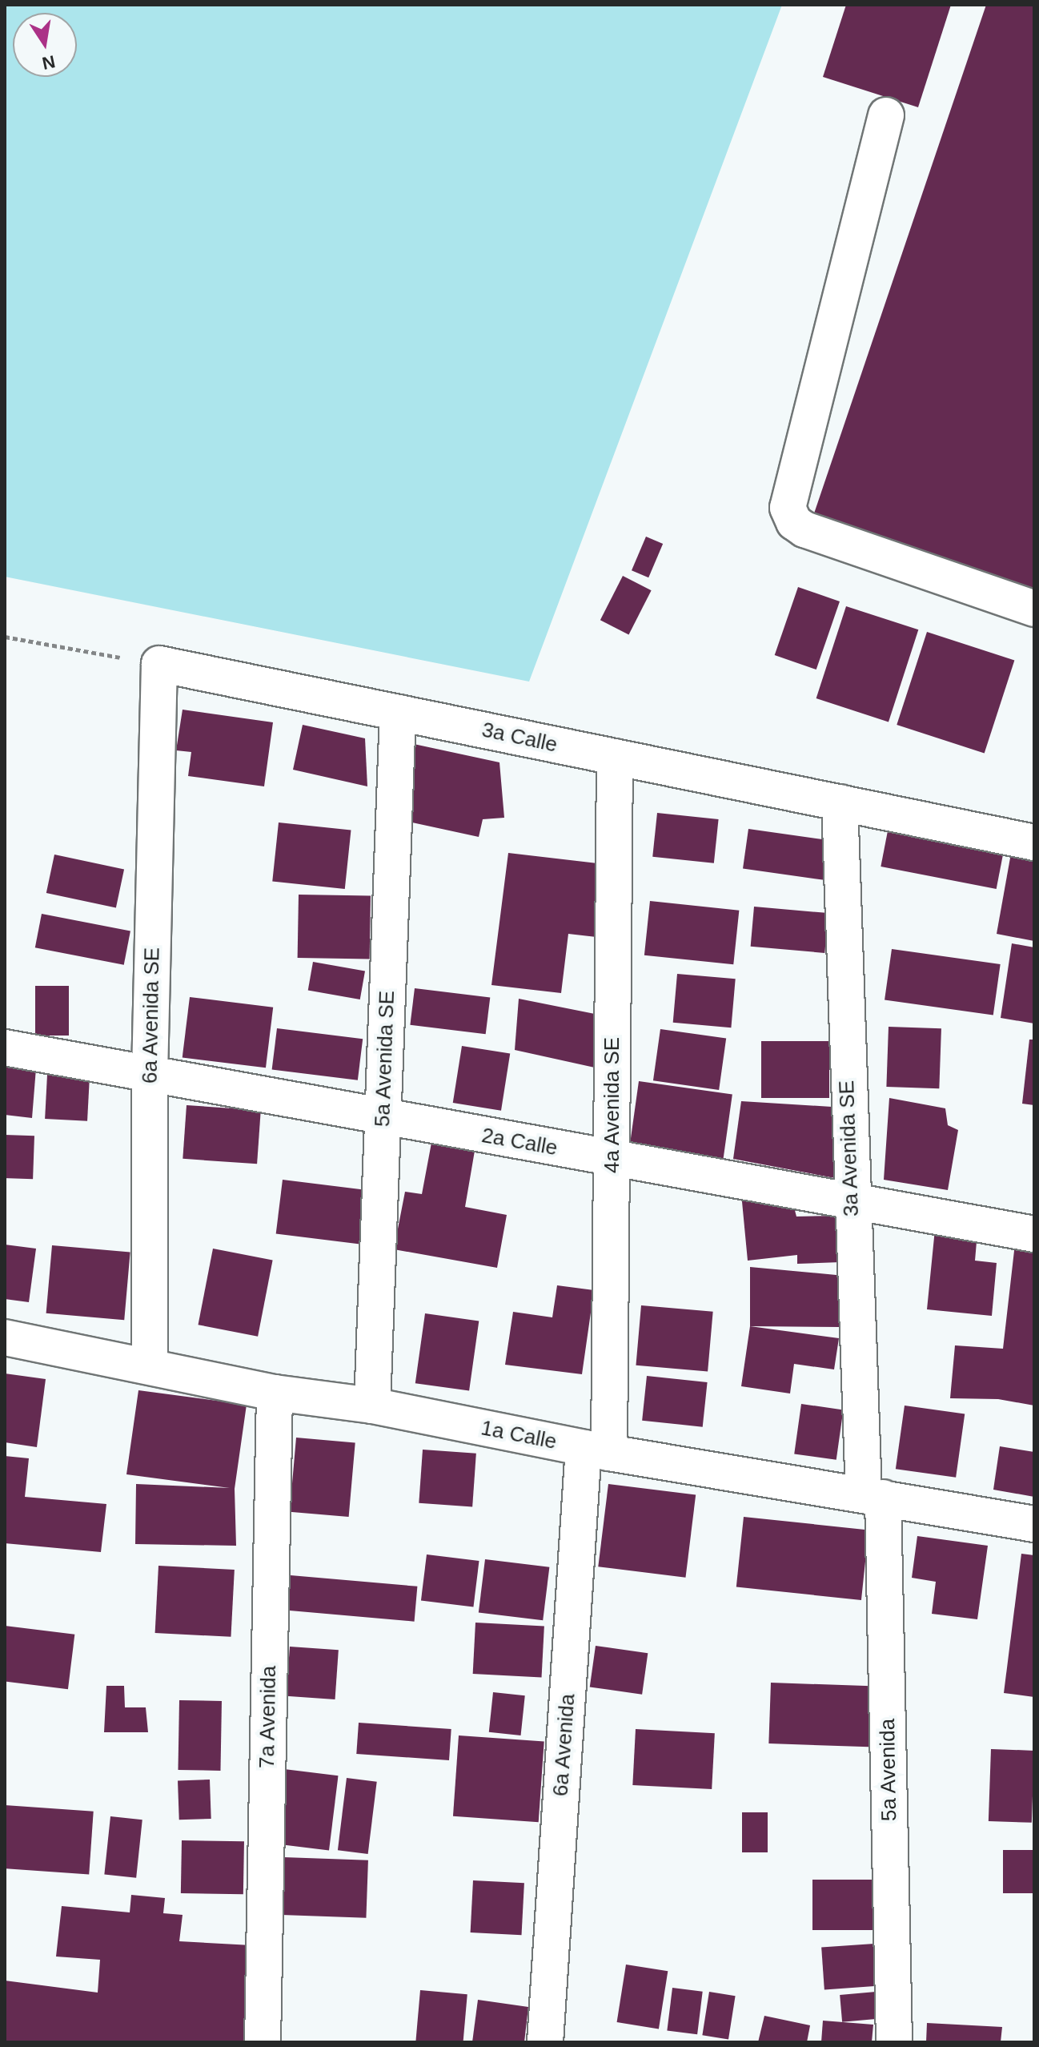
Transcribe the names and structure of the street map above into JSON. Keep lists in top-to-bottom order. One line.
{"streets":{"street":["3a Calle","6a Avenida SE","5a Avenida SE","4a Avenida SE","2a Calle","3a Avenida SE","1a Calle","7a Avenida","6a Avenida","5a Avenida"]},"crossings":[["3a Calle","6a Avenida SE"],["3a Calle","5a Avenida SE"],["3a Calle","4a Avenida SE"],["3a Calle","3a Avenida SE"],["6a Avenida SE","2a Calle"],["6a Avenida SE","1a Calle"],["5a Avenida SE","2a Calle"],["5a Avenida SE","1a Calle"],["4a Avenida SE","2a Calle"],["4a Avenida SE","1a Calle"],["4a Avenida SE","6a Avenida"],["2a Calle","3a Avenida SE"],["3a Avenida SE","1a Calle"],["3a Avenida SE","5a Avenida"],["1a Calle","7a Avenida"],["1a Calle","6a Avenida"],["1a Calle","5a Avenida"]],"north":"bottom"}
